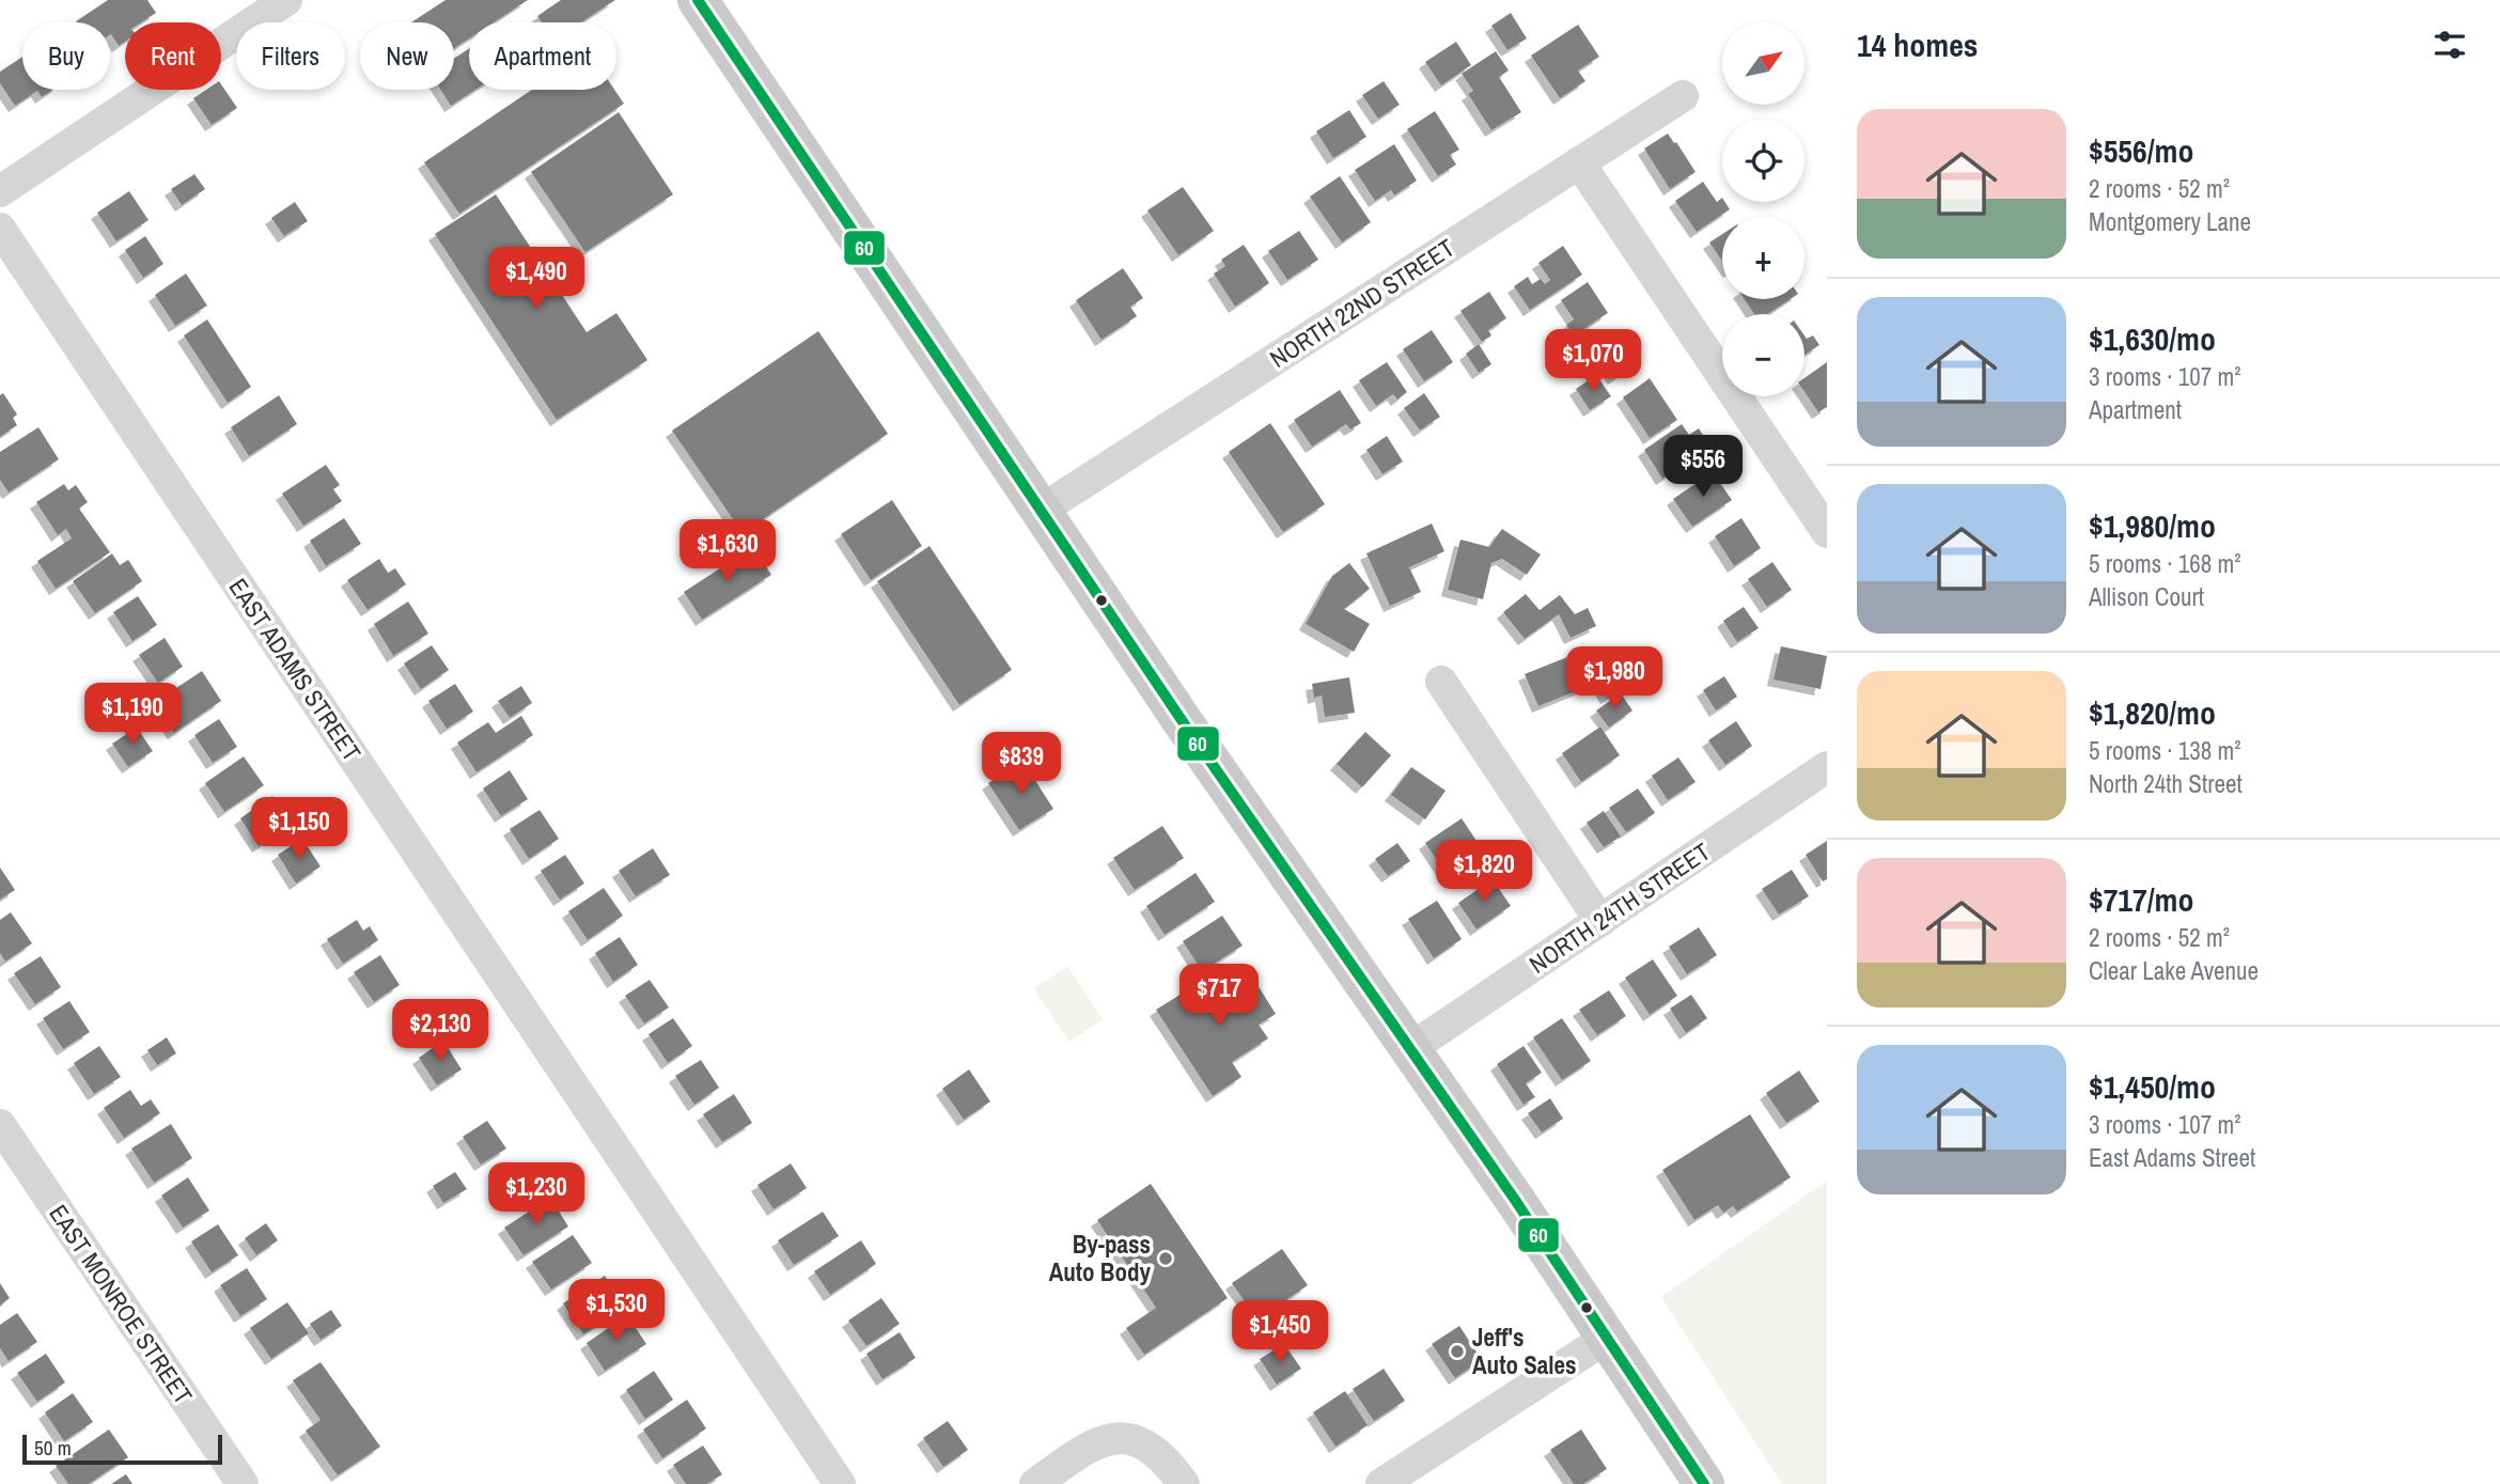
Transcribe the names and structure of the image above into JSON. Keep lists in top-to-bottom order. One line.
{"streets":{"street":["NORTH 22ND STREET","EAST ADAMS STREET","NORTH 24TH STREET","EAST MONROE STREET"]},"places":["By-pass Auto Body","Jeff's Auto Sales"],"lines":["transit line 60"],"scale_bar":"50 m","north":"top right","page":{"heading":"14 homes","map_buttons":["+","−"],"chip":["Buy","Rent","Filters","New","Apartment"],"list":[{"name":"$556/mo","note":"2 rooms · 52 m² · Montgomery Lane"},{"name":"$1,630/mo","note":"3 rooms · 107 m² · Apartment"},{"name":"$1,980/mo","note":"5 rooms · 168 m² · Allison Court"},{"name":"$1,820/mo","note":"5 rooms · 138 m² · North 24th Street"},{"name":"$717/mo","note":"2 rooms · 52 m² · Clear Lake Avenue"},{"name":"$1,450/mo","note":"3 rooms · 107 m² · East Adams Street"}],"price":["$1,490","$1,070","$556","$1,630","$1,980","$1,190","$839","$1,150","$1,820","$717","$2,130","$1,230","$1,530","$1,450"],"scale":"50 m"}}
